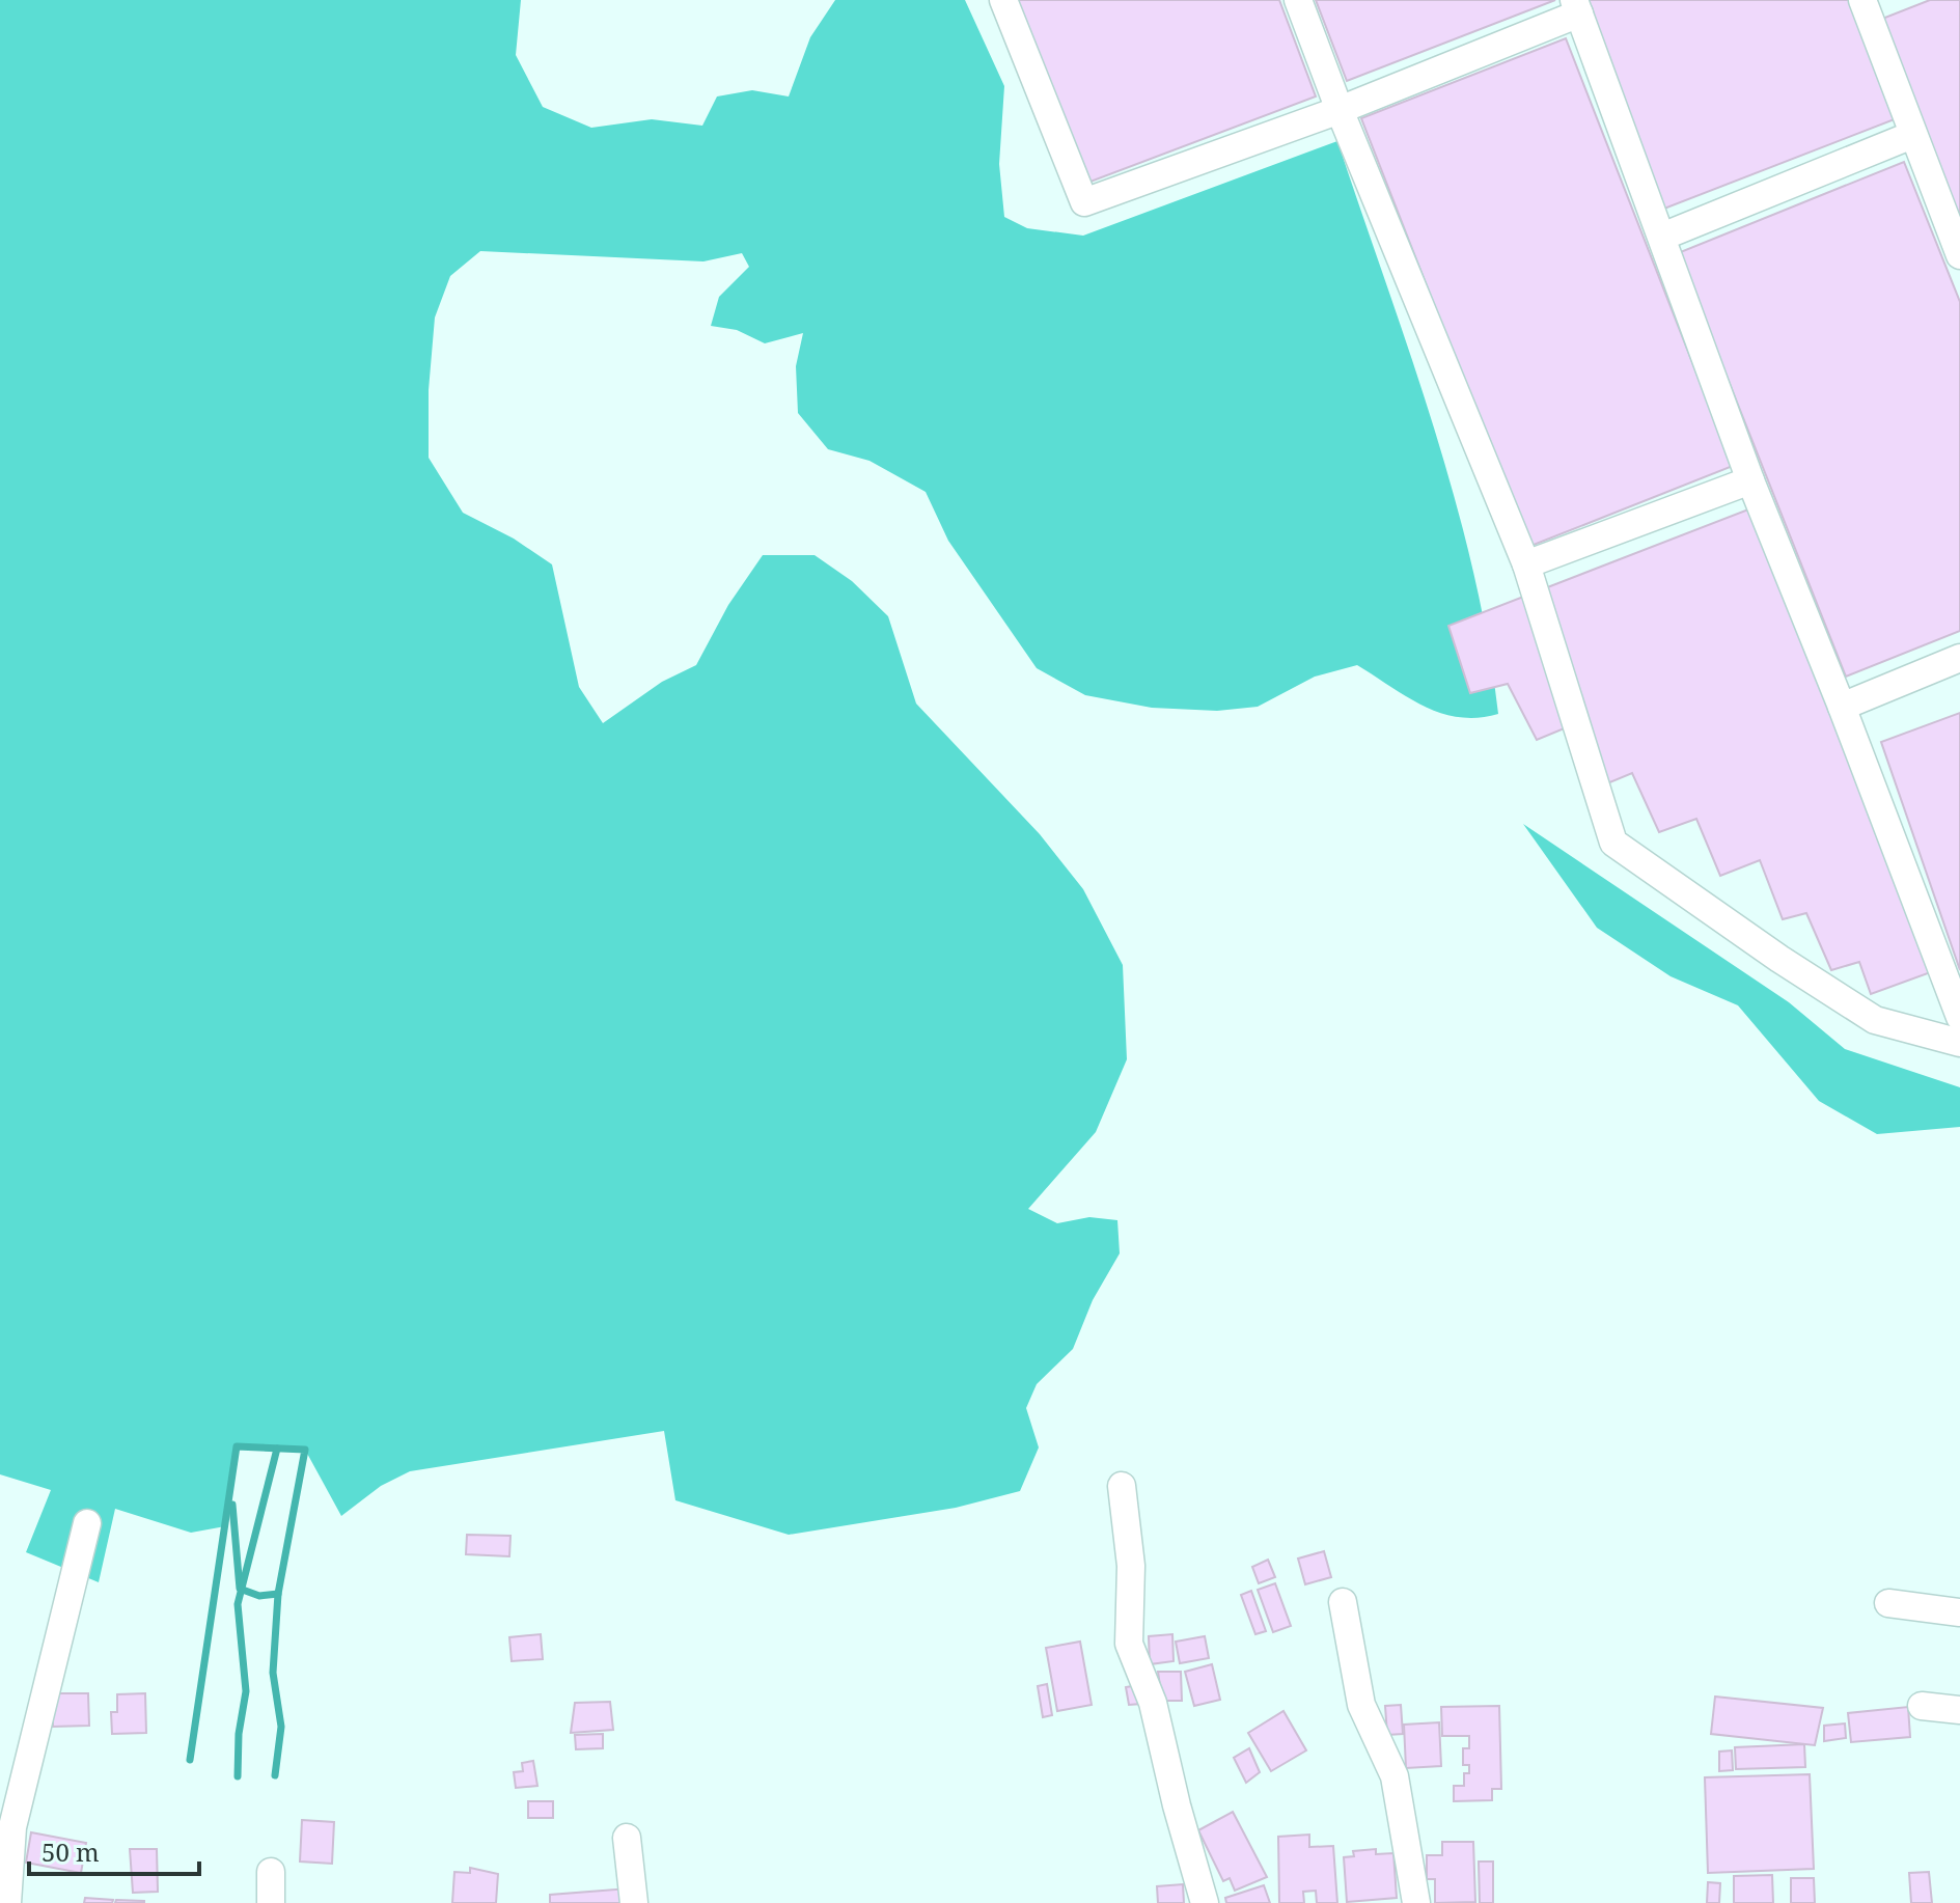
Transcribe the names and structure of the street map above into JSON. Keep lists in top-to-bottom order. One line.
{"scale_bar":"50 m"}
